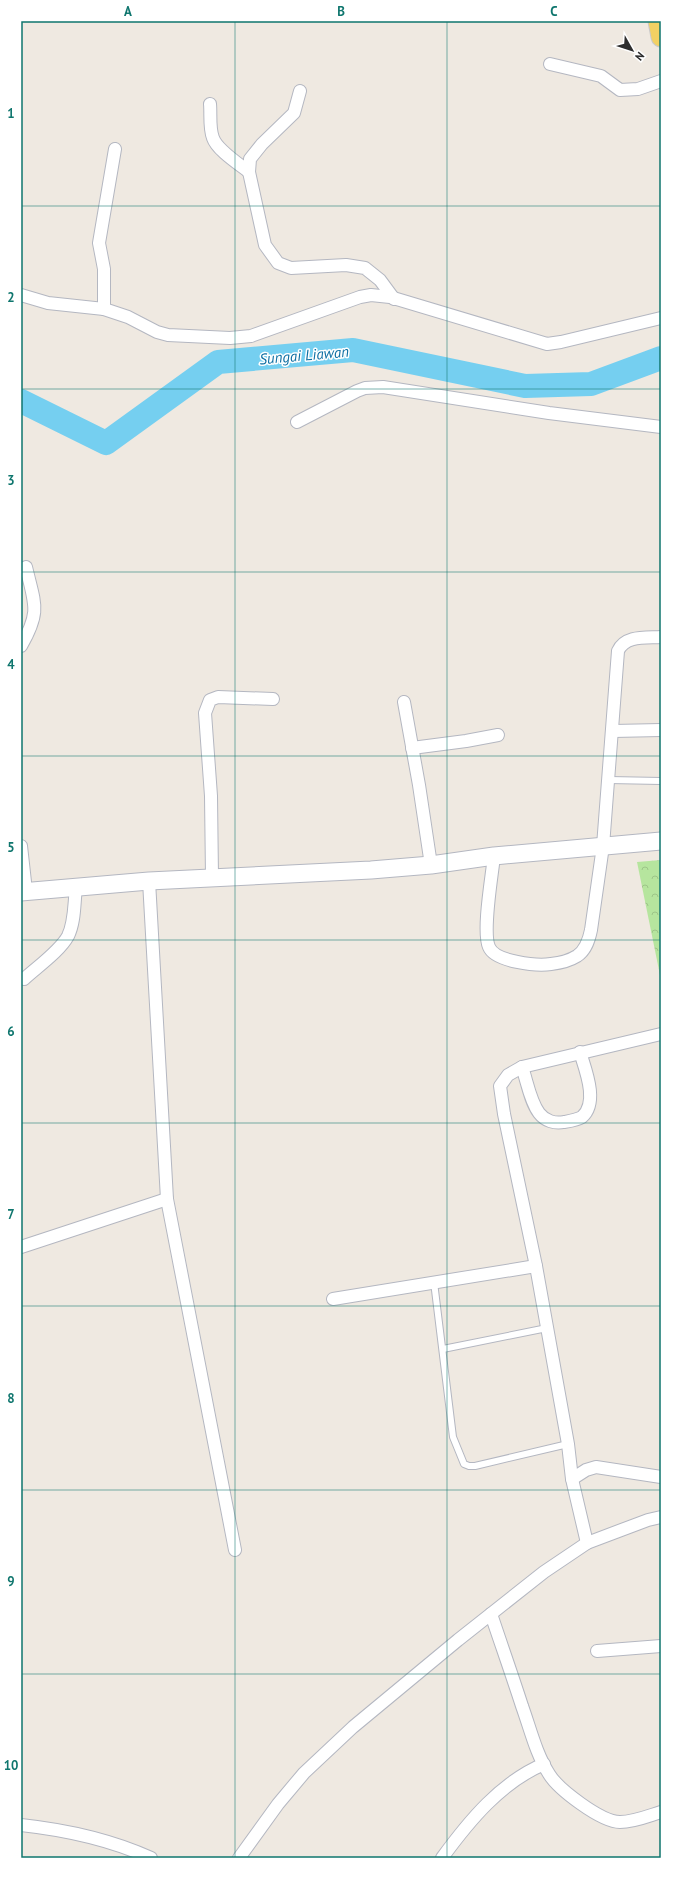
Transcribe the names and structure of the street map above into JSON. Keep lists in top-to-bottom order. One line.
{"water":["Sungai Liawan"],"north":"bottom right","grid":{"columns":["A","B","C"],"rows":["1","2","3","4","5","6","7","8","9","10"]}}
